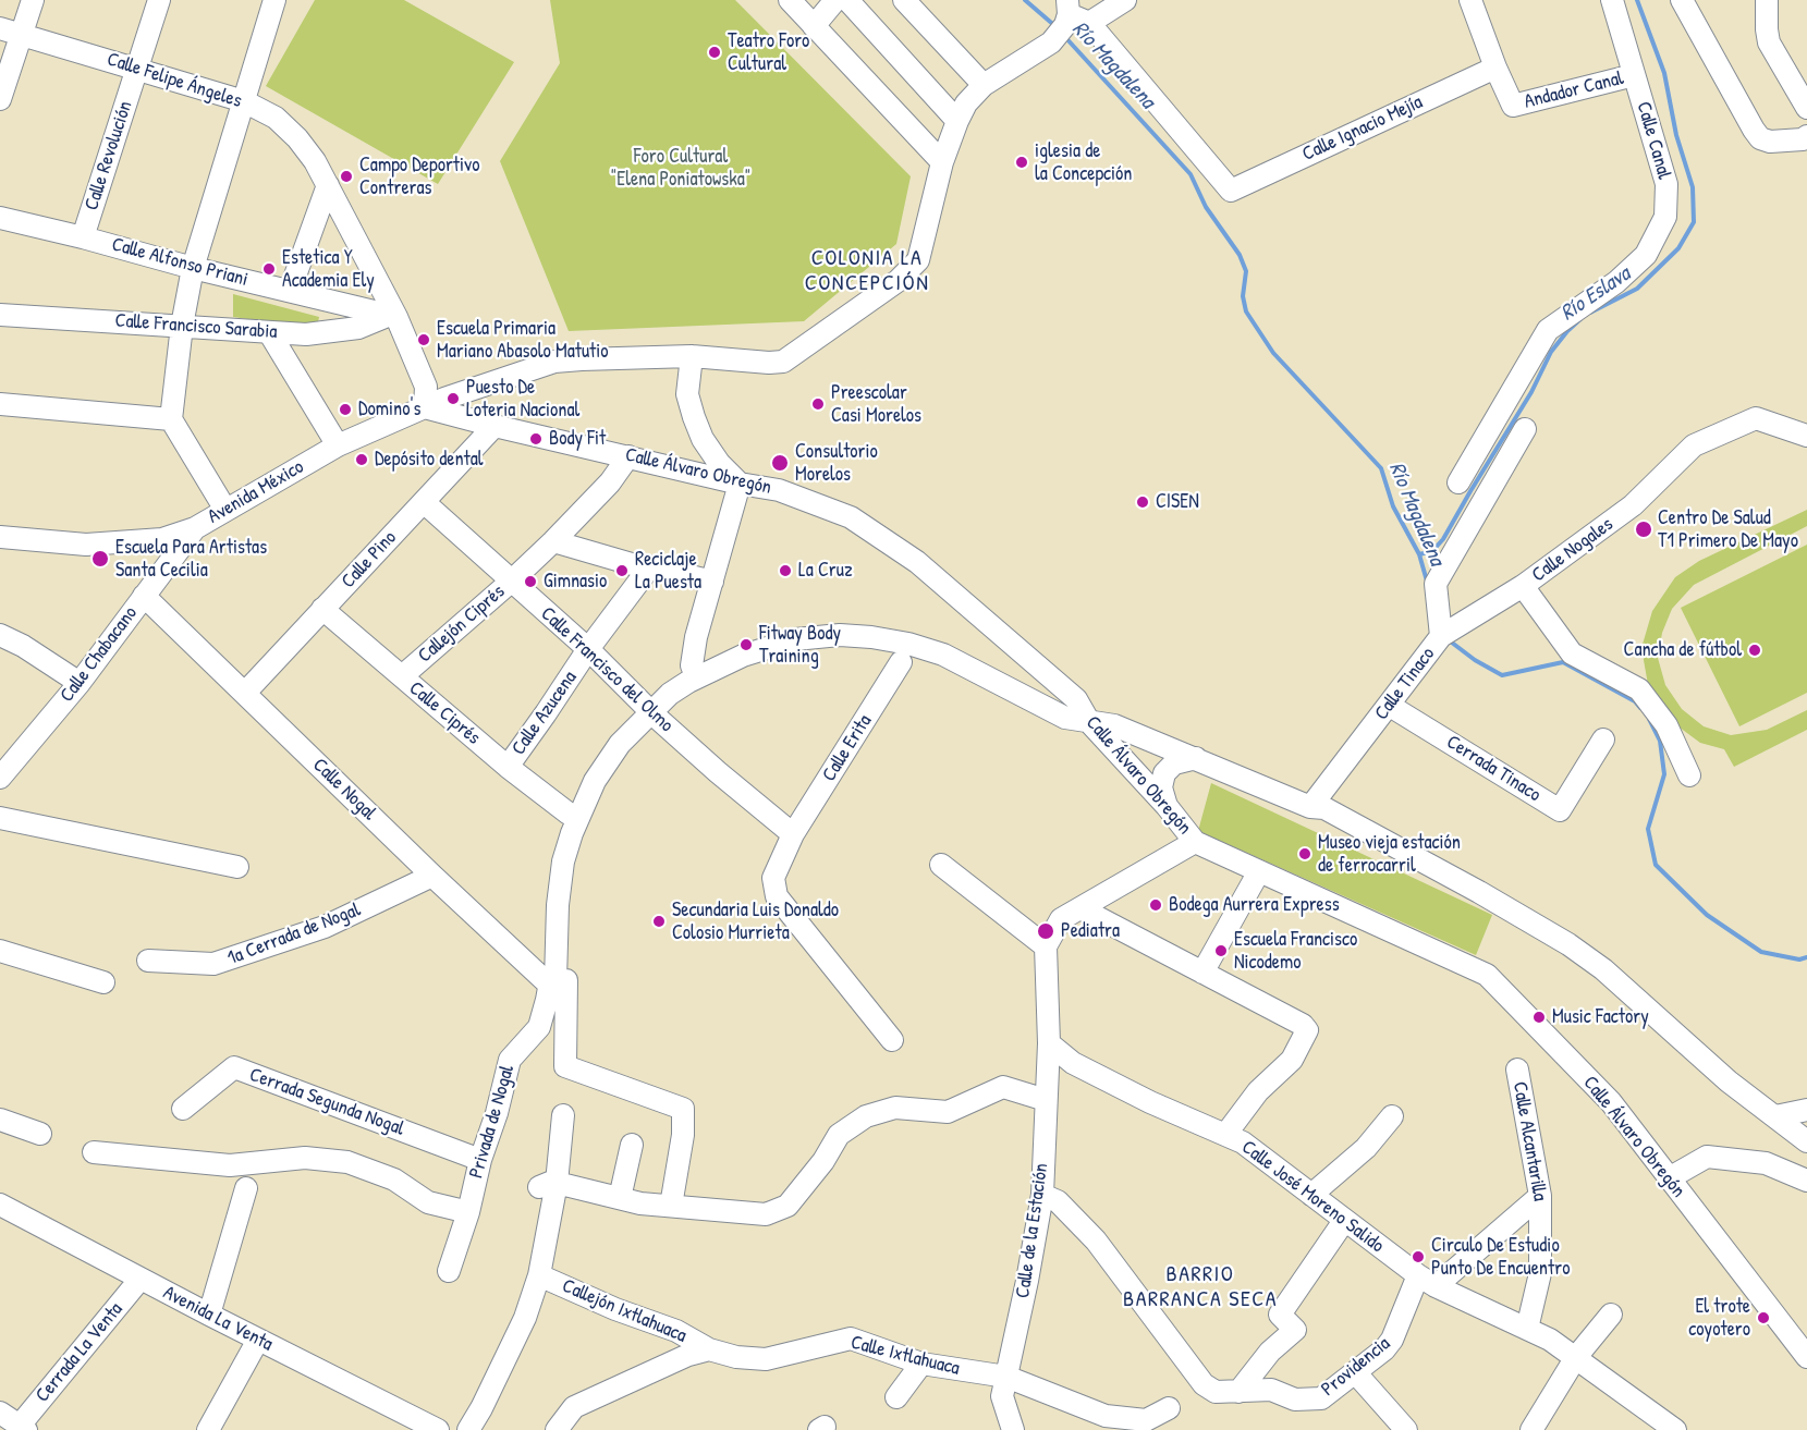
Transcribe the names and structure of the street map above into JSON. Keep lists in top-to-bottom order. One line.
{"streets":{"street":["Calle Felipe Ángeles","Andador Canal","Calle Ignacio Mejía","Calle Canal","Calle Revolución","Calle Alfonso Priani","Calle Francisco Sarabia","Calle Álvaro Obregón","Avenida México","Calle Nogales","Calle Pino","Callejón Ciprés","Calle Chabacano","Calle Francisco del Olmo","Calle Tinaco","Calle Ciprés","Calle Azucena","Calle Erita","Cerrada Tinaco","Calle Nogal","1a Cerrada de Nogal","Cerrada Segunda Nogal","Privada de Nogal","Calle Alcantarilla","Calle José Moreno Salido","Calle de la Estación","Callejón Ixtlahuaca","Avenida La Venta","Cerrada La Venta","Calle Ixtlahuaca","Providencia"]},"crossings":[["Calle Felipe Ángeles","Calle Revolución"],["Calle Felipe Ángeles","Calle Alfonso Priani"],["Calle Felipe Ángeles","Calle Francisco Sarabia"],["Calle Felipe Ángeles","Calle Álvaro Obregón"],["Calle Felipe Ángeles","Avenida México"],["Andador Canal","Calle Ignacio Mejía"],["Andador Canal","Calle Canal"],["Calle Revolución","Calle Alfonso Priani"],["Calle Alfonso Priani","Calle Francisco Sarabia"],["Calle Álvaro Obregón","Avenida México"],["Calle Álvaro Obregón","Calle Pino"],["Calle Álvaro Obregón","Callejón Ciprés"],["Avenida México","Calle Chabacano"],["Calle Nogales","Calle Tinaco"],["Calle Pino","Calle Francisco del Olmo"],["Calle Pino","Calle Ciprés"],["Calle Pino","Calle Nogal"],["Callejón Ciprés","Calle Francisco del Olmo"],["Callejón Ciprés","Calle Ciprés"],["Calle Chabacano","Calle Nogal"],["Calle Francisco del Olmo","Calle Azucena"],["Calle Francisco del Olmo","Calle Erita"],["Calle Tinaco","Cerrada Tinaco"],["Calle Ciprés","Calle Azucena"],["Calle Nogal","1a Cerrada de Nogal"],["Calle Nogal","Privada de Nogal"],["Cerrada Segunda Nogal","Privada de Nogal"],["Calle Alcantarilla","Calle José Moreno Salido"],["Calle José Moreno Salido","Calle de la Estación"],["Calle José Moreno Salido","Providencia"],["Calle de la Estación","Calle Ixtlahuaca"],["Calle de la Estación","Providencia"],["Callejón Ixtlahuaca","Calle Ixtlahuaca"],["Avenida La Venta","Cerrada La Venta"]],"districts":["COLONIA LA CONCEPCIÓN","BARRIO BARRANCA SECA"],"water":["Río Magdalena","Río Eslava"],"parks":["Foro Cultural \"Elena Poniatowska\""],"places":["Teatro Foro Cultural","iglesia de la Concepción","Campo Deportivo Contreras","Estetica Y Academia Ely","Escuela Primaria Mariano Abasolo Matutio","Puesto De Loteria Nacional","Preescolar Casi Morelos","Domino's","Body Fit","Depósito dental","Consultorio Morelos","CISEN","Centro De Salud T1 Primero De Mayo","Escuela Para Artistas Santa Cecilia","Reciclaje La Puesta","La Cruz","Gimnasio","Fitway Body Training","Cancha de fútbol","Museo vieja estación de ferrocarril","Bodega Aurrera Express","Secundaria Luis Donaldo Colosio Murrieta","Pediatra","Escuela Francisco Nicodemo","Music Factory","Circulo De Estudio Punto De Encuentro","El trote coyotero"]}
